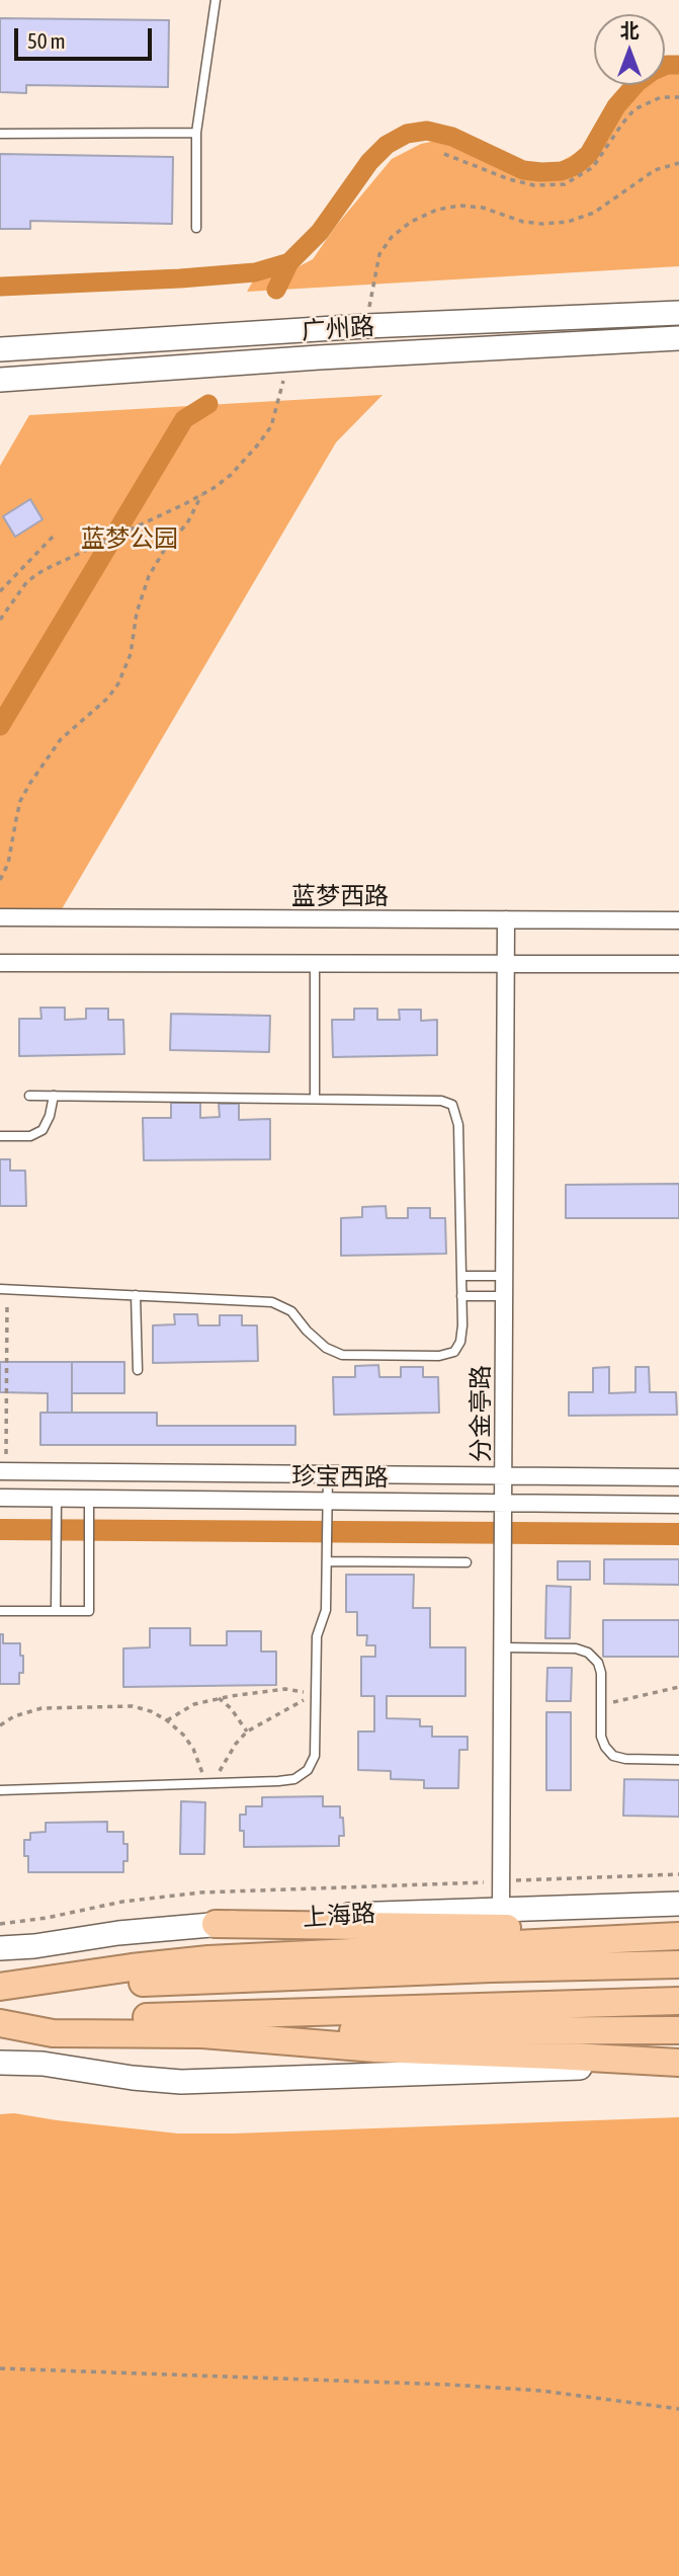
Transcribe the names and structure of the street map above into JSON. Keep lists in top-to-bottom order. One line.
{"streets":{"main road":["广州路","上海路"],"street":["蓝梦西路","分金亭路","珍宝西路"]},"crossings":[["蓝梦西路","分金亭路"],["分金亭路","珍宝西路"],["分金亭路","上海路"]],"parks":["蓝梦公园"],"scale_bar":"50 m","north":"top"}
